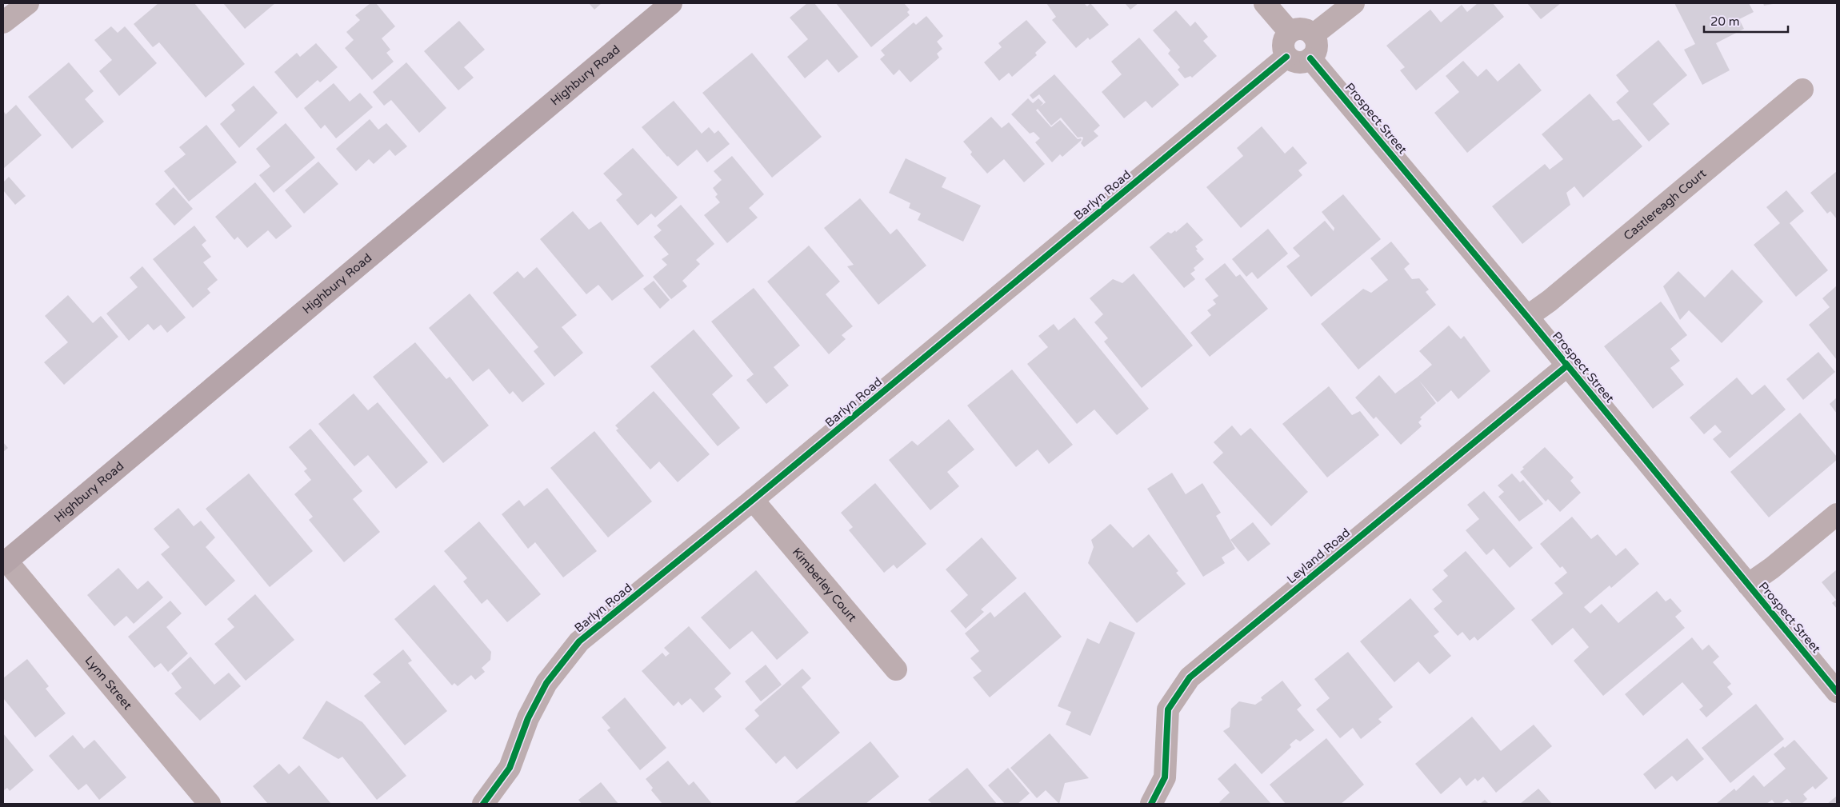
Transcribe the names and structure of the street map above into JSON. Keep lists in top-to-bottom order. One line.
{"streets":{"main road":["Highbury Road"],"street":["Prospect Street","Barlyn Road","Castlereagh Court","Leyland Road","Kimberley Court","Lynn Street"]},"crossings":[["Highbury Road","Lynn Street"],["Prospect Street","Barlyn Road"],["Prospect Street","Castlereagh Court"],["Prospect Street","Leyland Road"],["Barlyn Road","Kimberley Court"]],"scale_bar":"20 m"}
